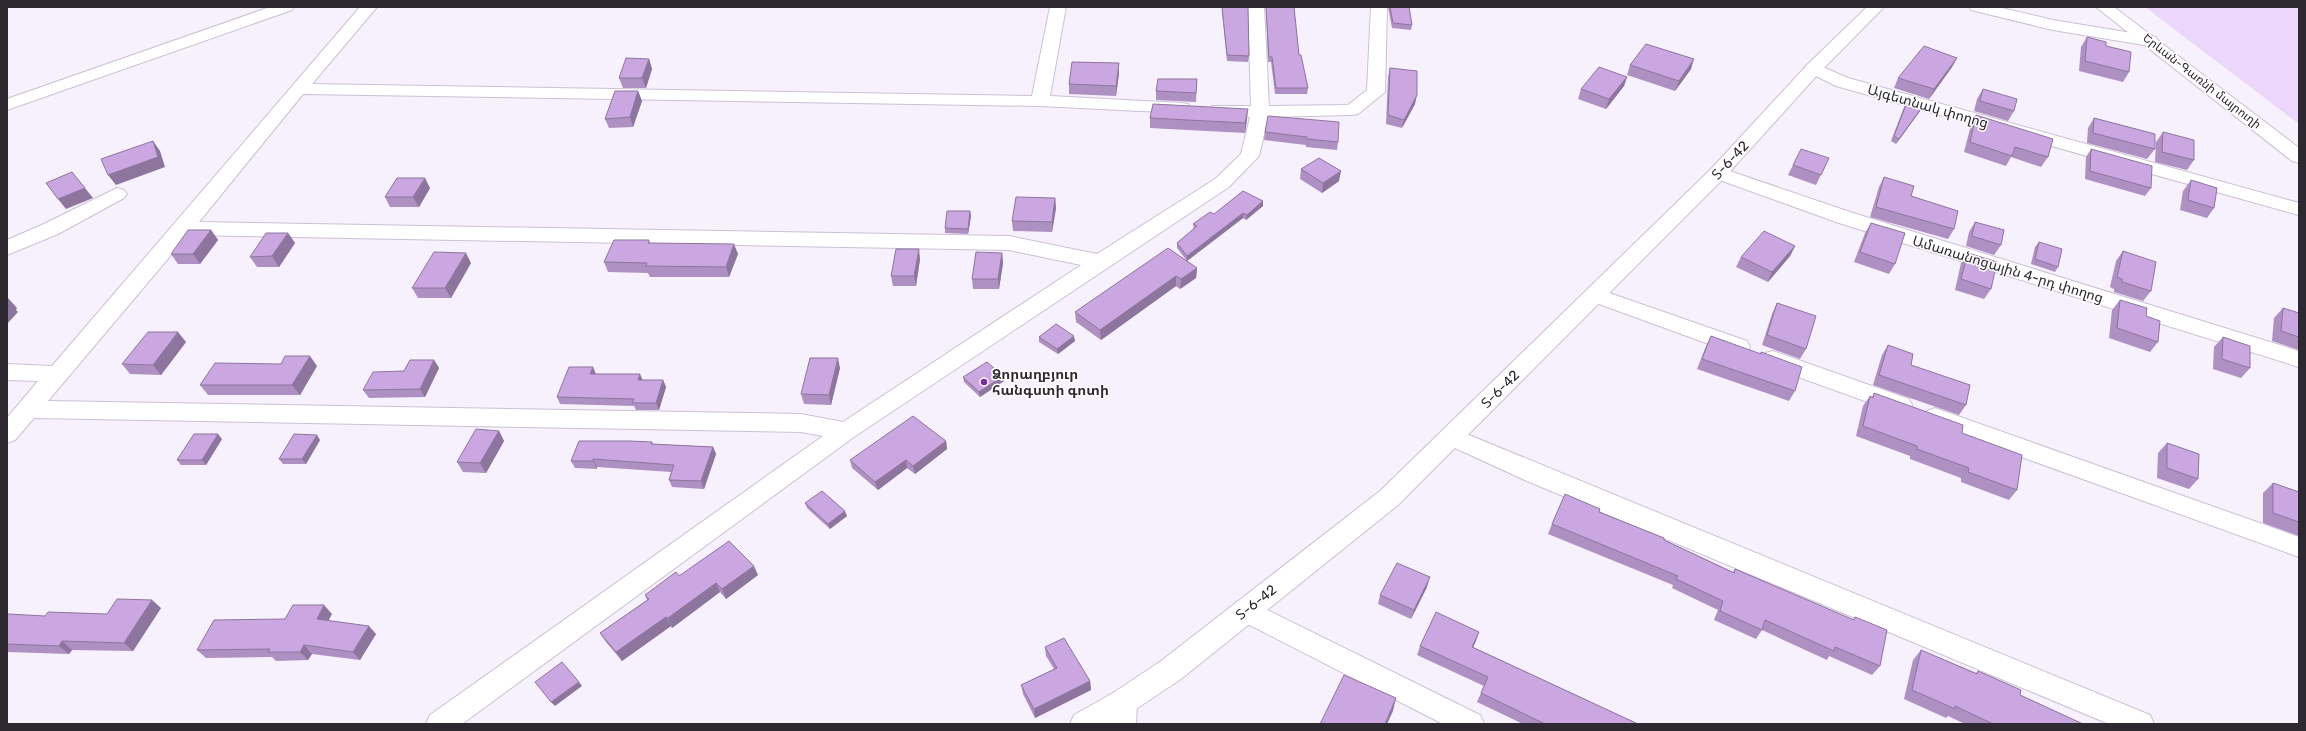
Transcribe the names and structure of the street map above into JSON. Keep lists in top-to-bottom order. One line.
{"streets":{"street":["Երևան-Գառնի մայրուղի","Այգետնակ փողոց","Տ-6-42","Ամառանոցային 4-րդ փողոց"]},"crossings":[["Այգետնակ փողոց","Տ-6-42"],["Տ-6-42","Ամառանոցային 4-րդ փողոց"]],"places":["Ձորաղբյուր հանգստի գոտի"]}
